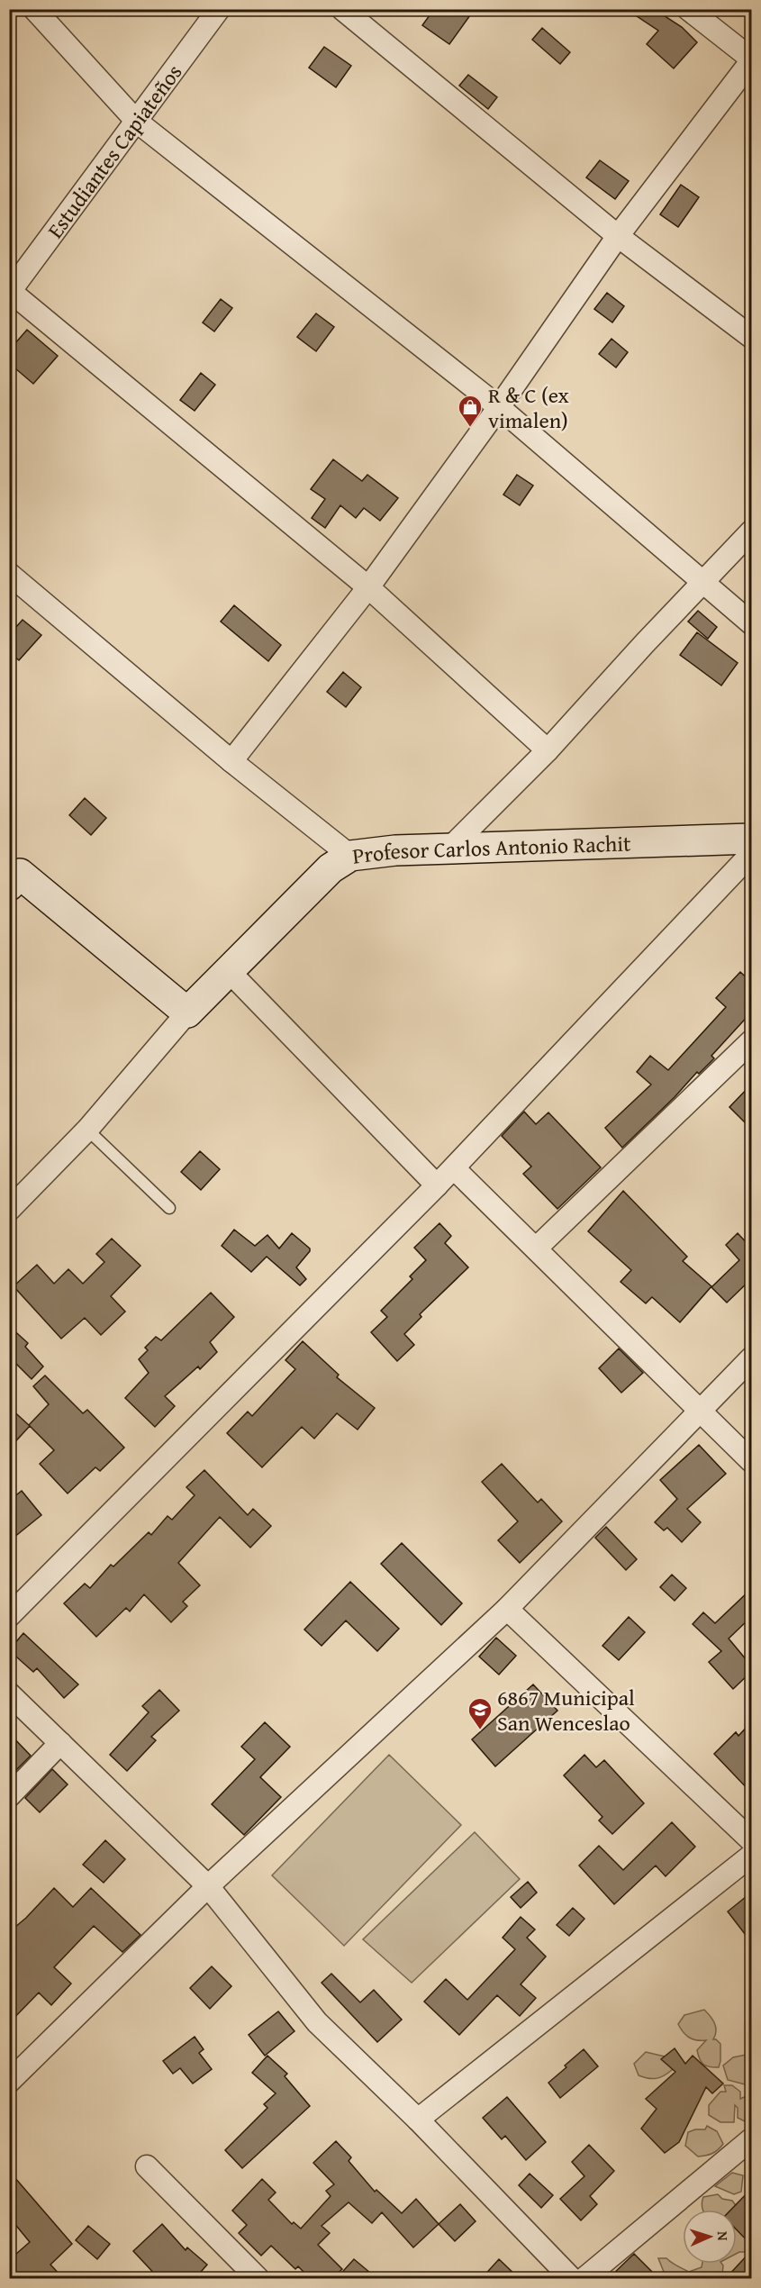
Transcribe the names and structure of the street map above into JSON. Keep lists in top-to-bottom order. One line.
{"streets":{"main road":["Profesor Carlos Antonio Rachit"],"street":["Estudiantes Capiateños"]},"places":{"shop":["R & C (ex vimalen)"],"school or university":["6867 Municipal San Wenceslao"]},"north":"right"}
